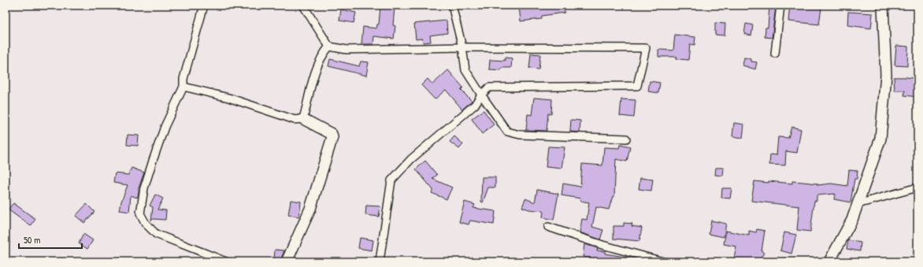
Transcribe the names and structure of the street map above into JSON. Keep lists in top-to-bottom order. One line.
{"scale_bar":"50 m"}
